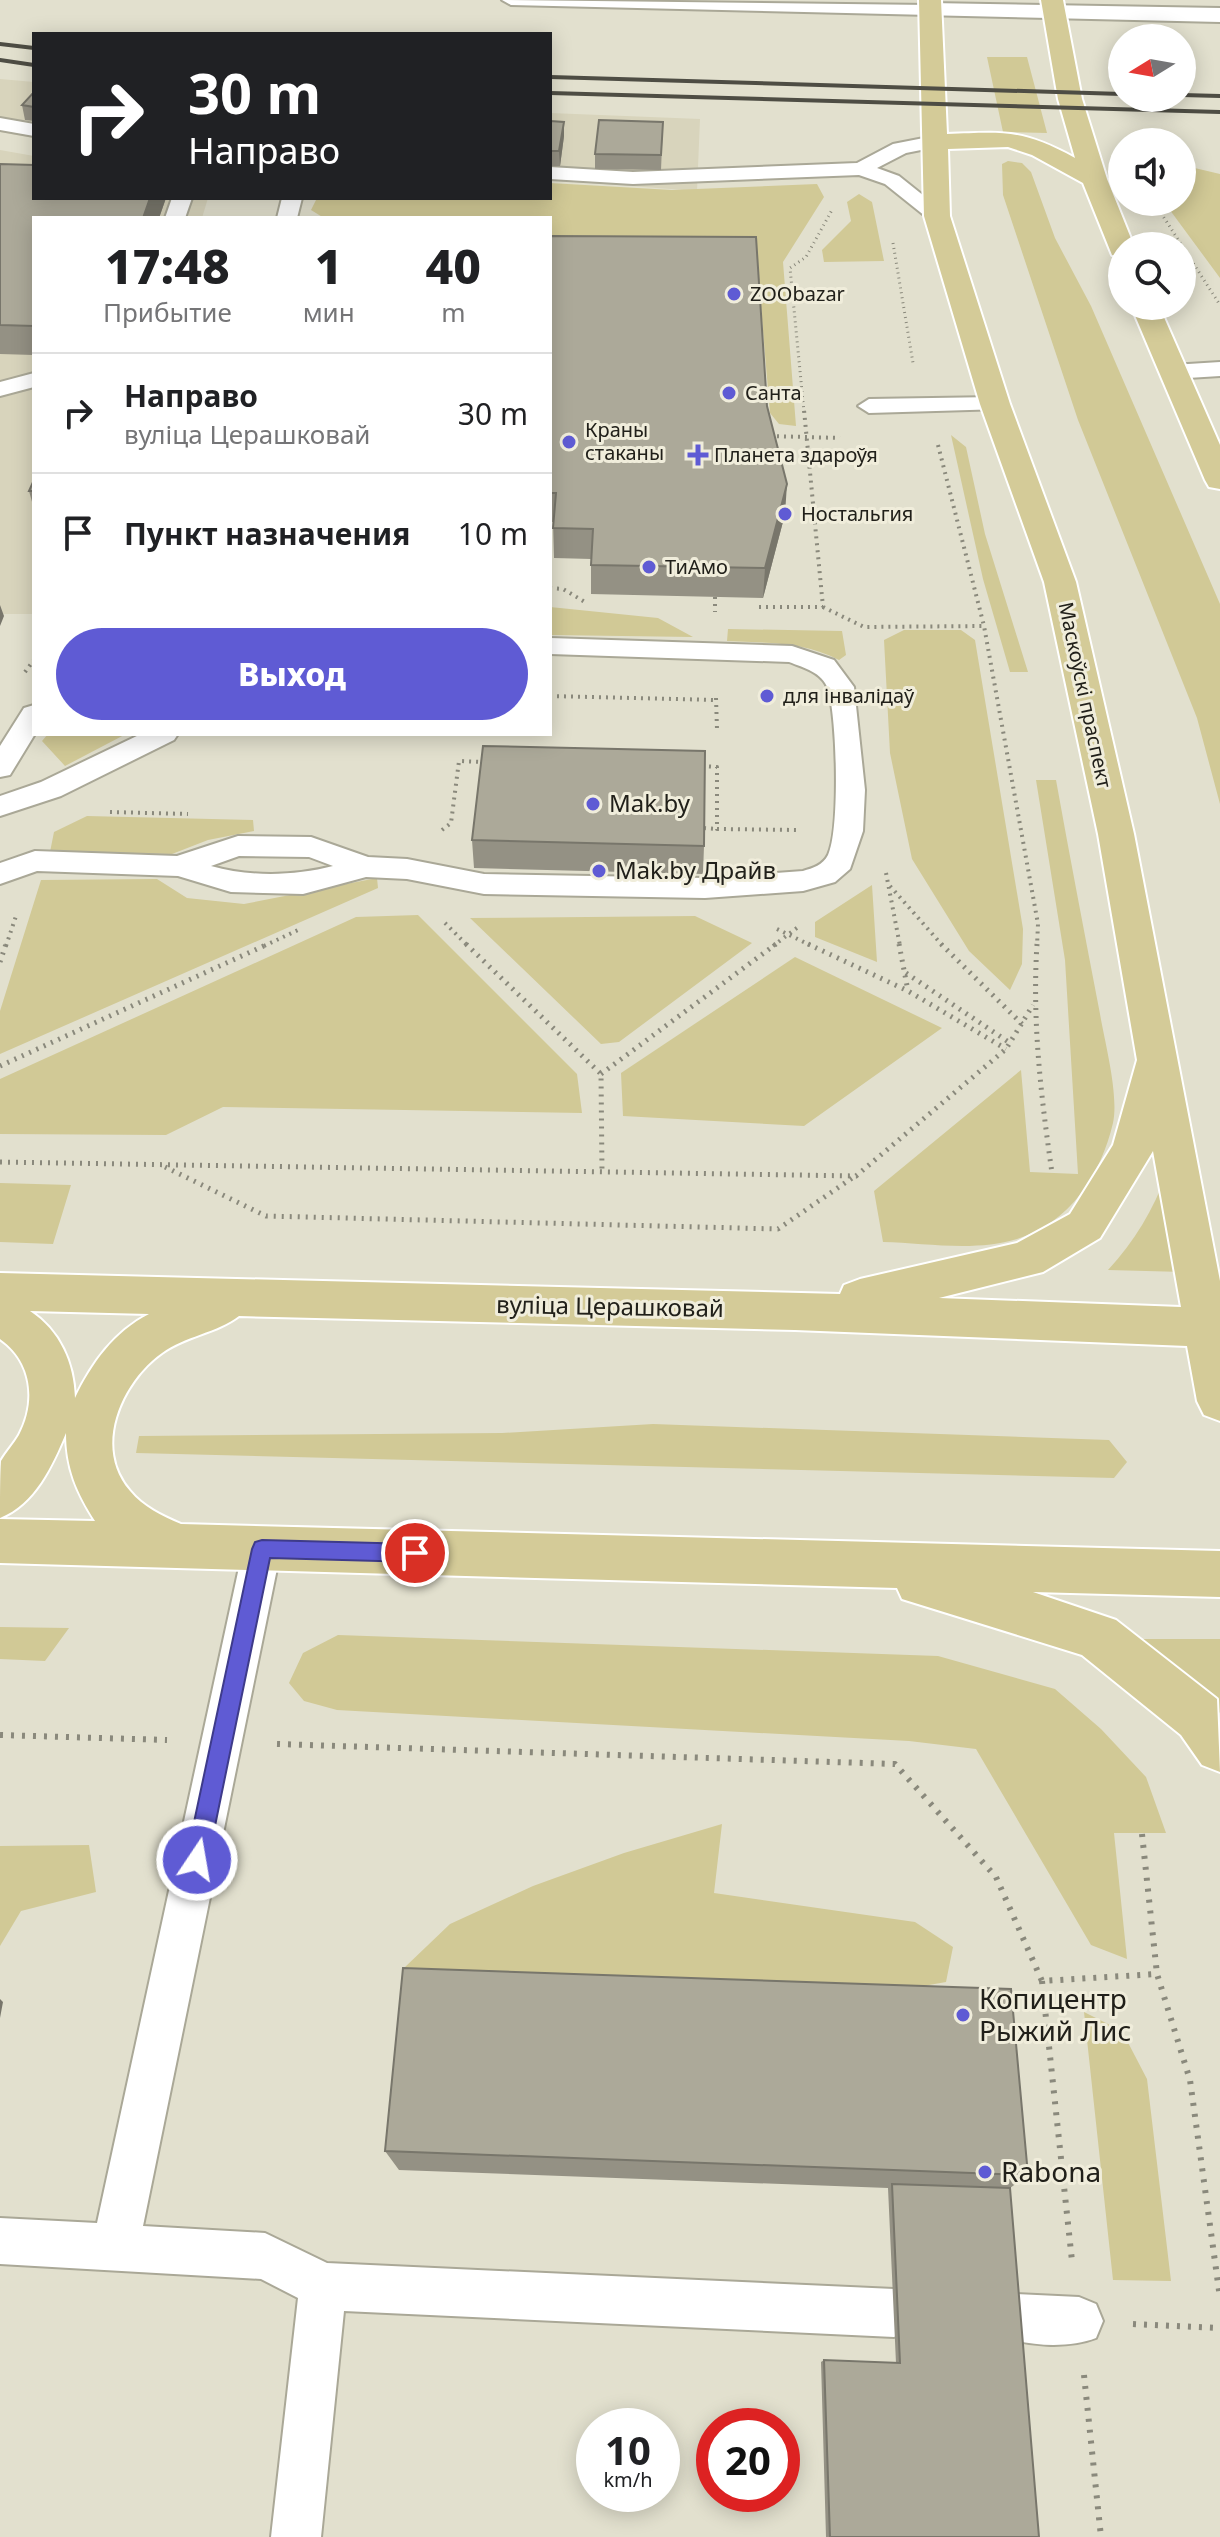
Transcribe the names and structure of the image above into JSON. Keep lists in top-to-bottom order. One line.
{"streets":{"main road":["Маскоўскі праспект","вуліца Церашковай"]},"crossings":[["Маскоўскі праспект","вуліца Церашковай"]],"places":{"other":["ZOObazar","Санта","Краны стаканы","Ностальгия","ТиАмо","для інвалідаў","Mak.by","Маk.by Драйв","Копицентр Рыжий Лис","Rabona"],"health":["Планета здароўя"]},"north":"left","page":{"turn":["30 m","Направо"],"eta":["17:48","Прибытие","1","мин","40","m"],"list":[{"name":"Направо","note":"вуліца Церашковай","value":"30 m"},{"name":"Пункт назначения","value":"10 m"}],"buttons":"Выход","speed":"10 km/h","limit":"20"}}
